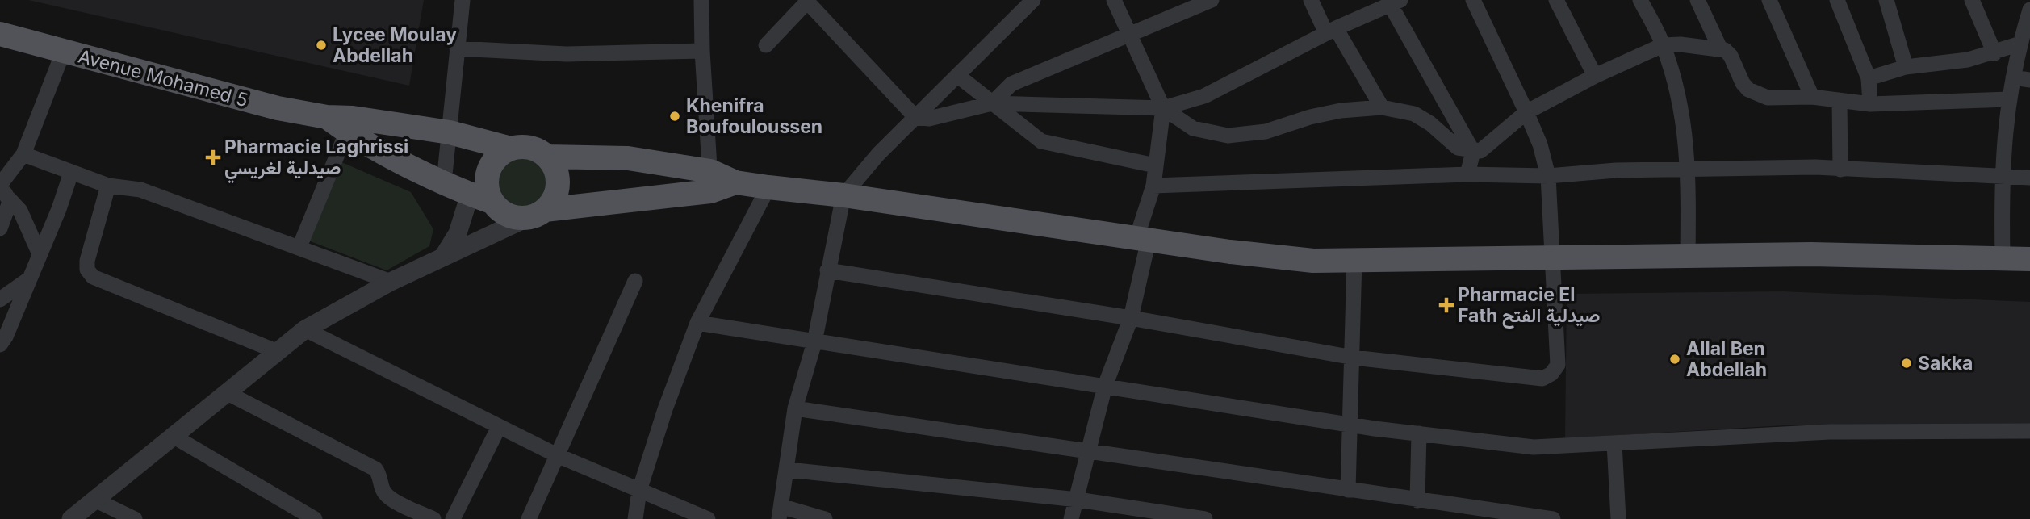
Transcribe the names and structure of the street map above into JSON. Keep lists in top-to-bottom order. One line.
{"streets":{"main road":["Avenue Mohamed 5"]},"places":{"other":["Lycee Moulay Abdellah","Khenifra Boufouloussen","Allal Ben Abdellah","Sakka"],"health":["Pharmacie Laghrissi صيدلية لغريسي","Pharmacie El Fath صيدلية الفتح"]}}
